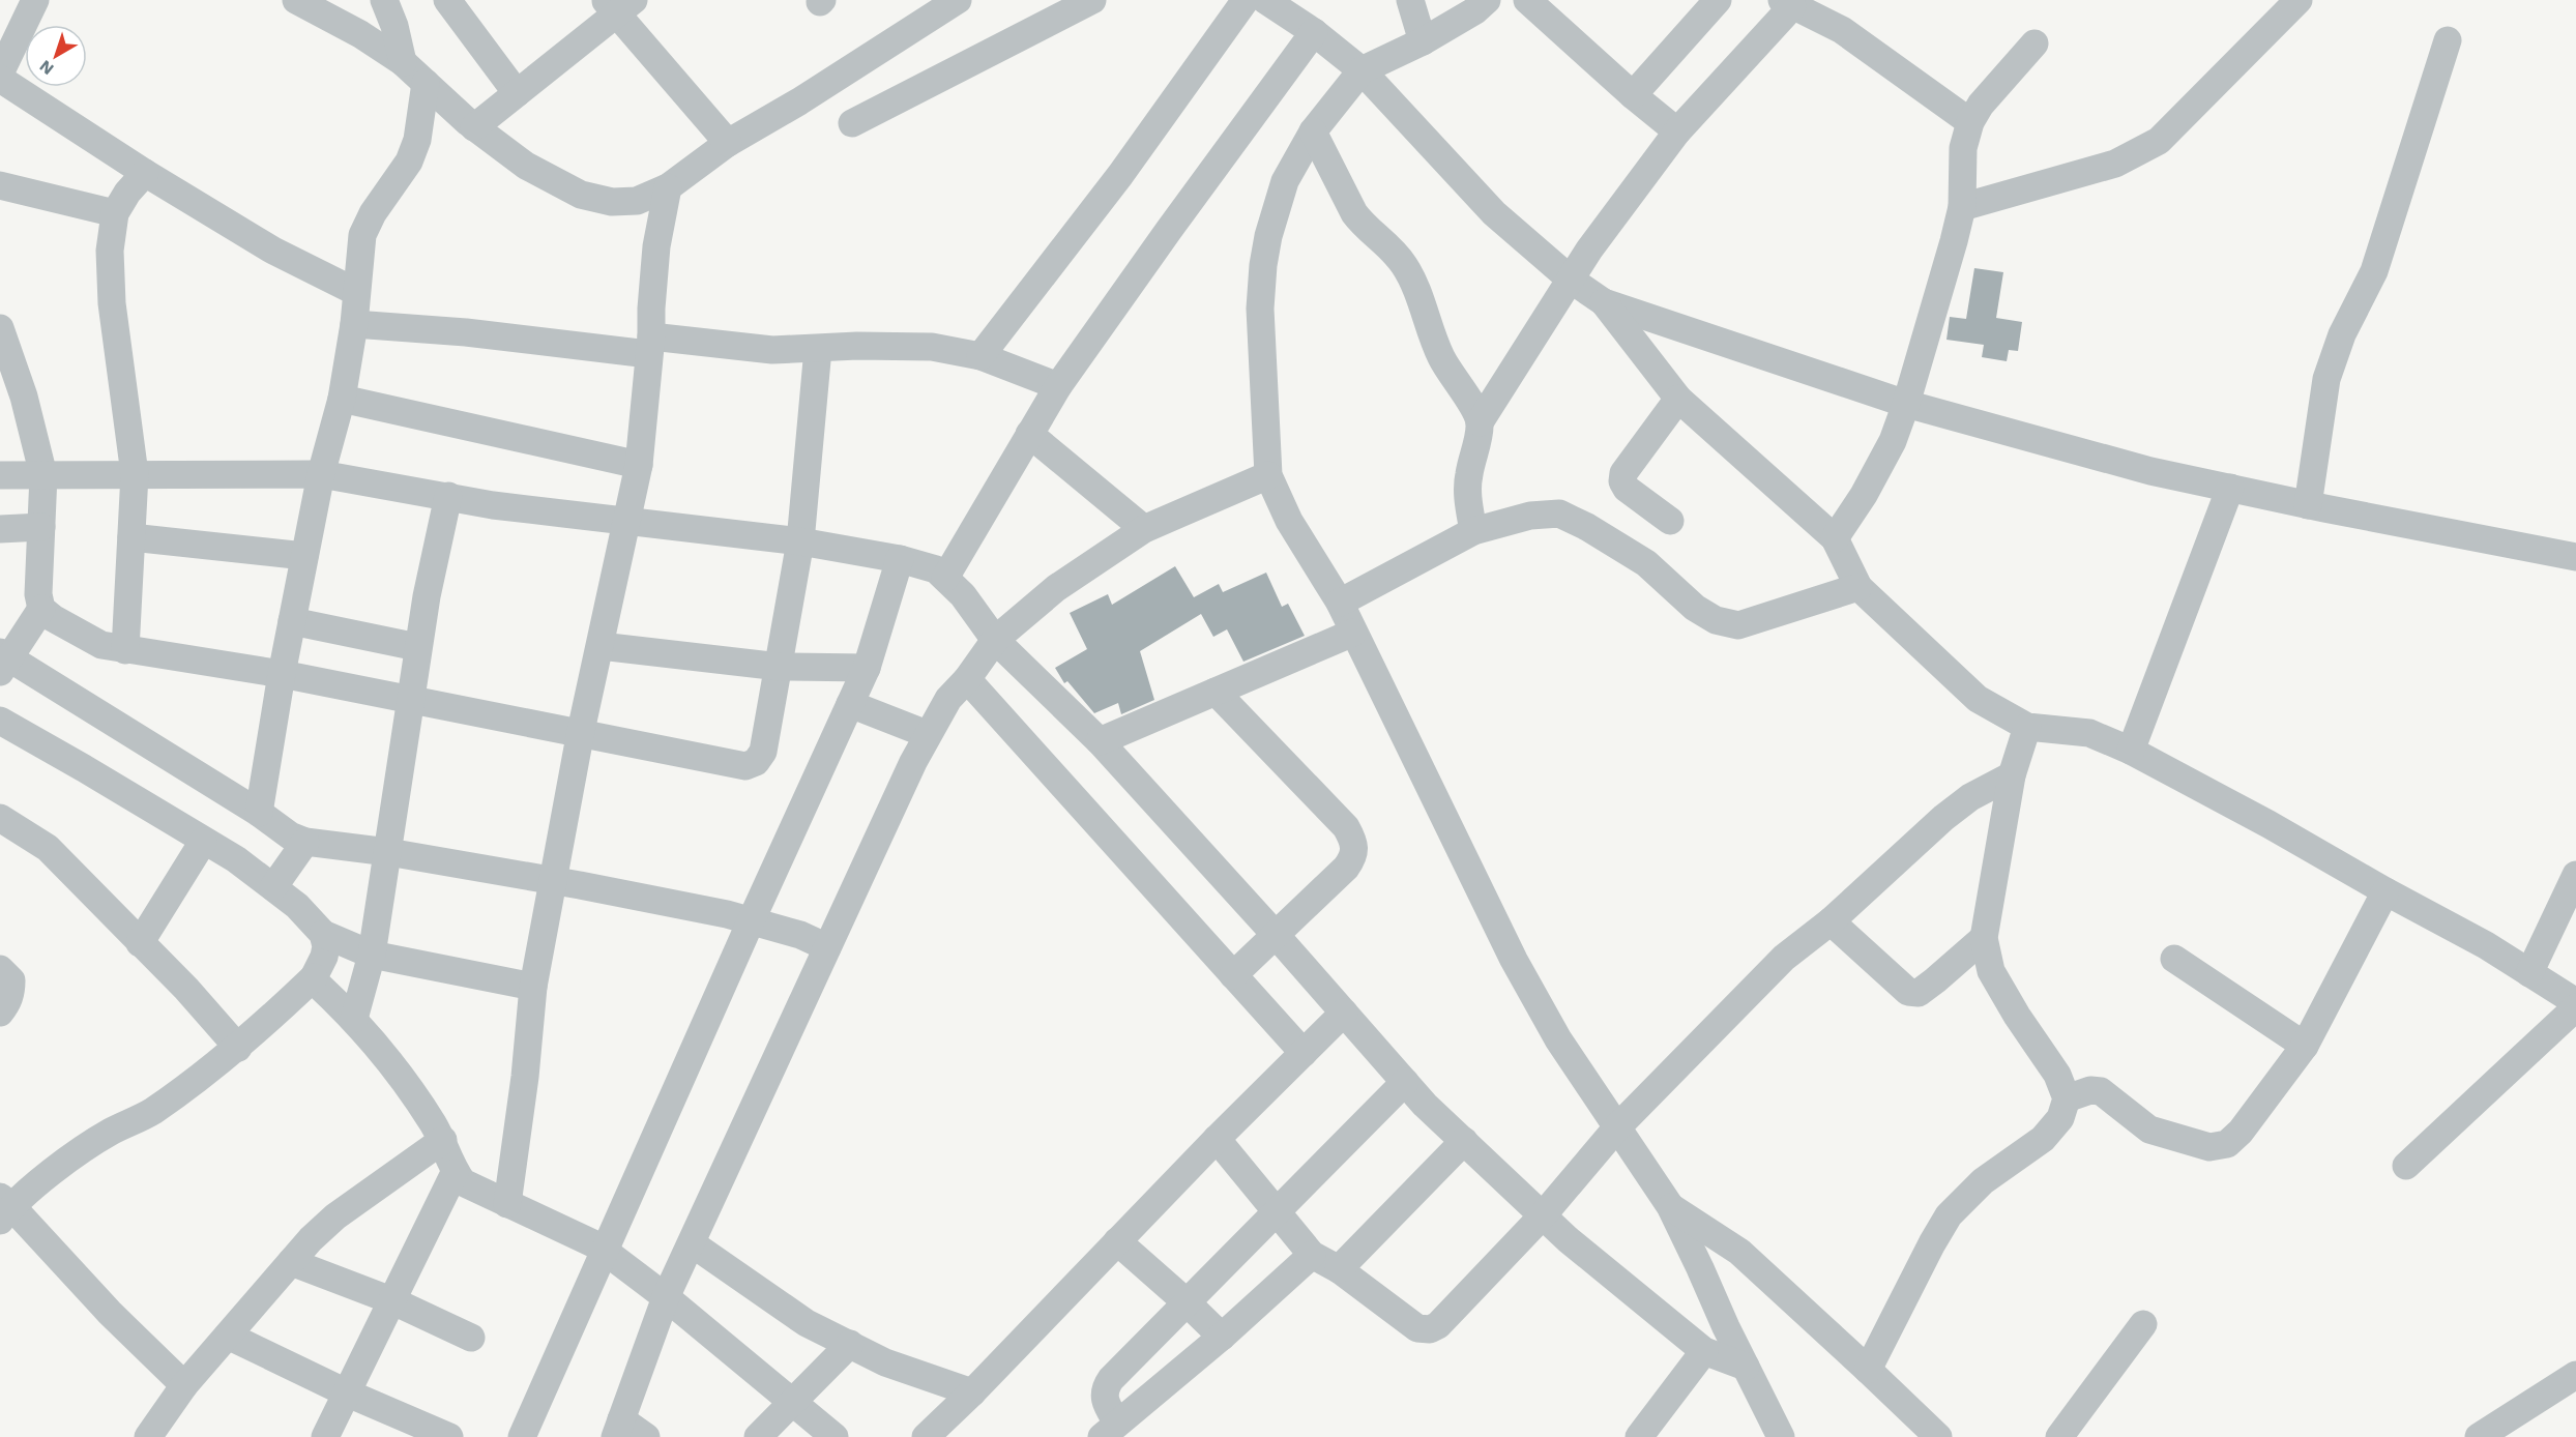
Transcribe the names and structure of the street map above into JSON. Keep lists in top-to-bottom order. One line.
{"north":"bottom left"}
